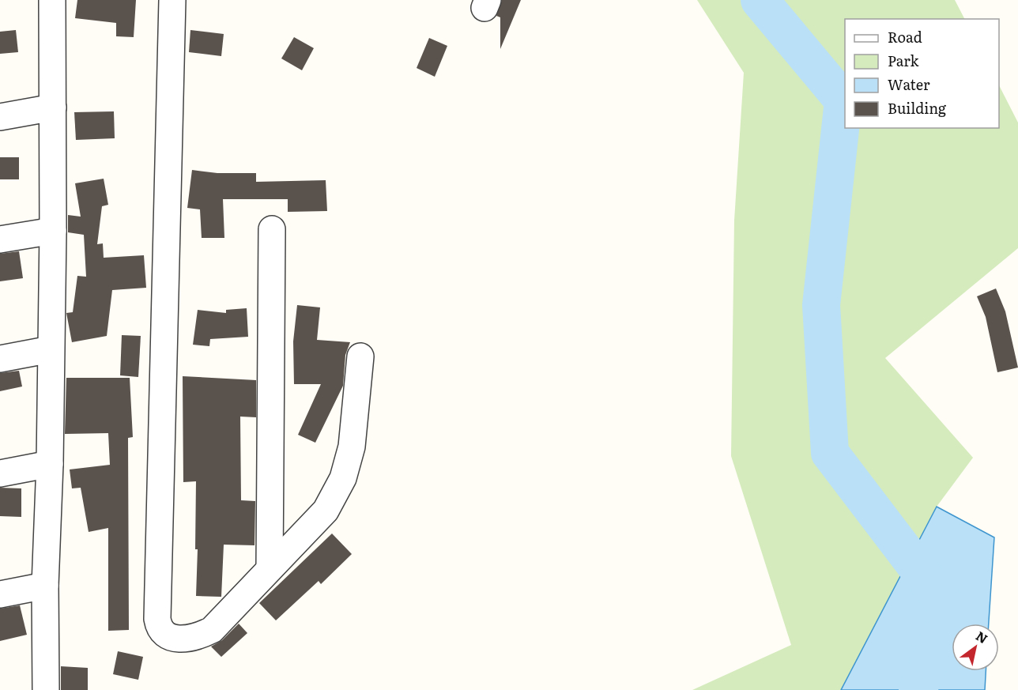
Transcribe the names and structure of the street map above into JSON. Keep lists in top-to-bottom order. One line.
{"legend":["Road","Park","Water","Building"],"north":"top right"}
